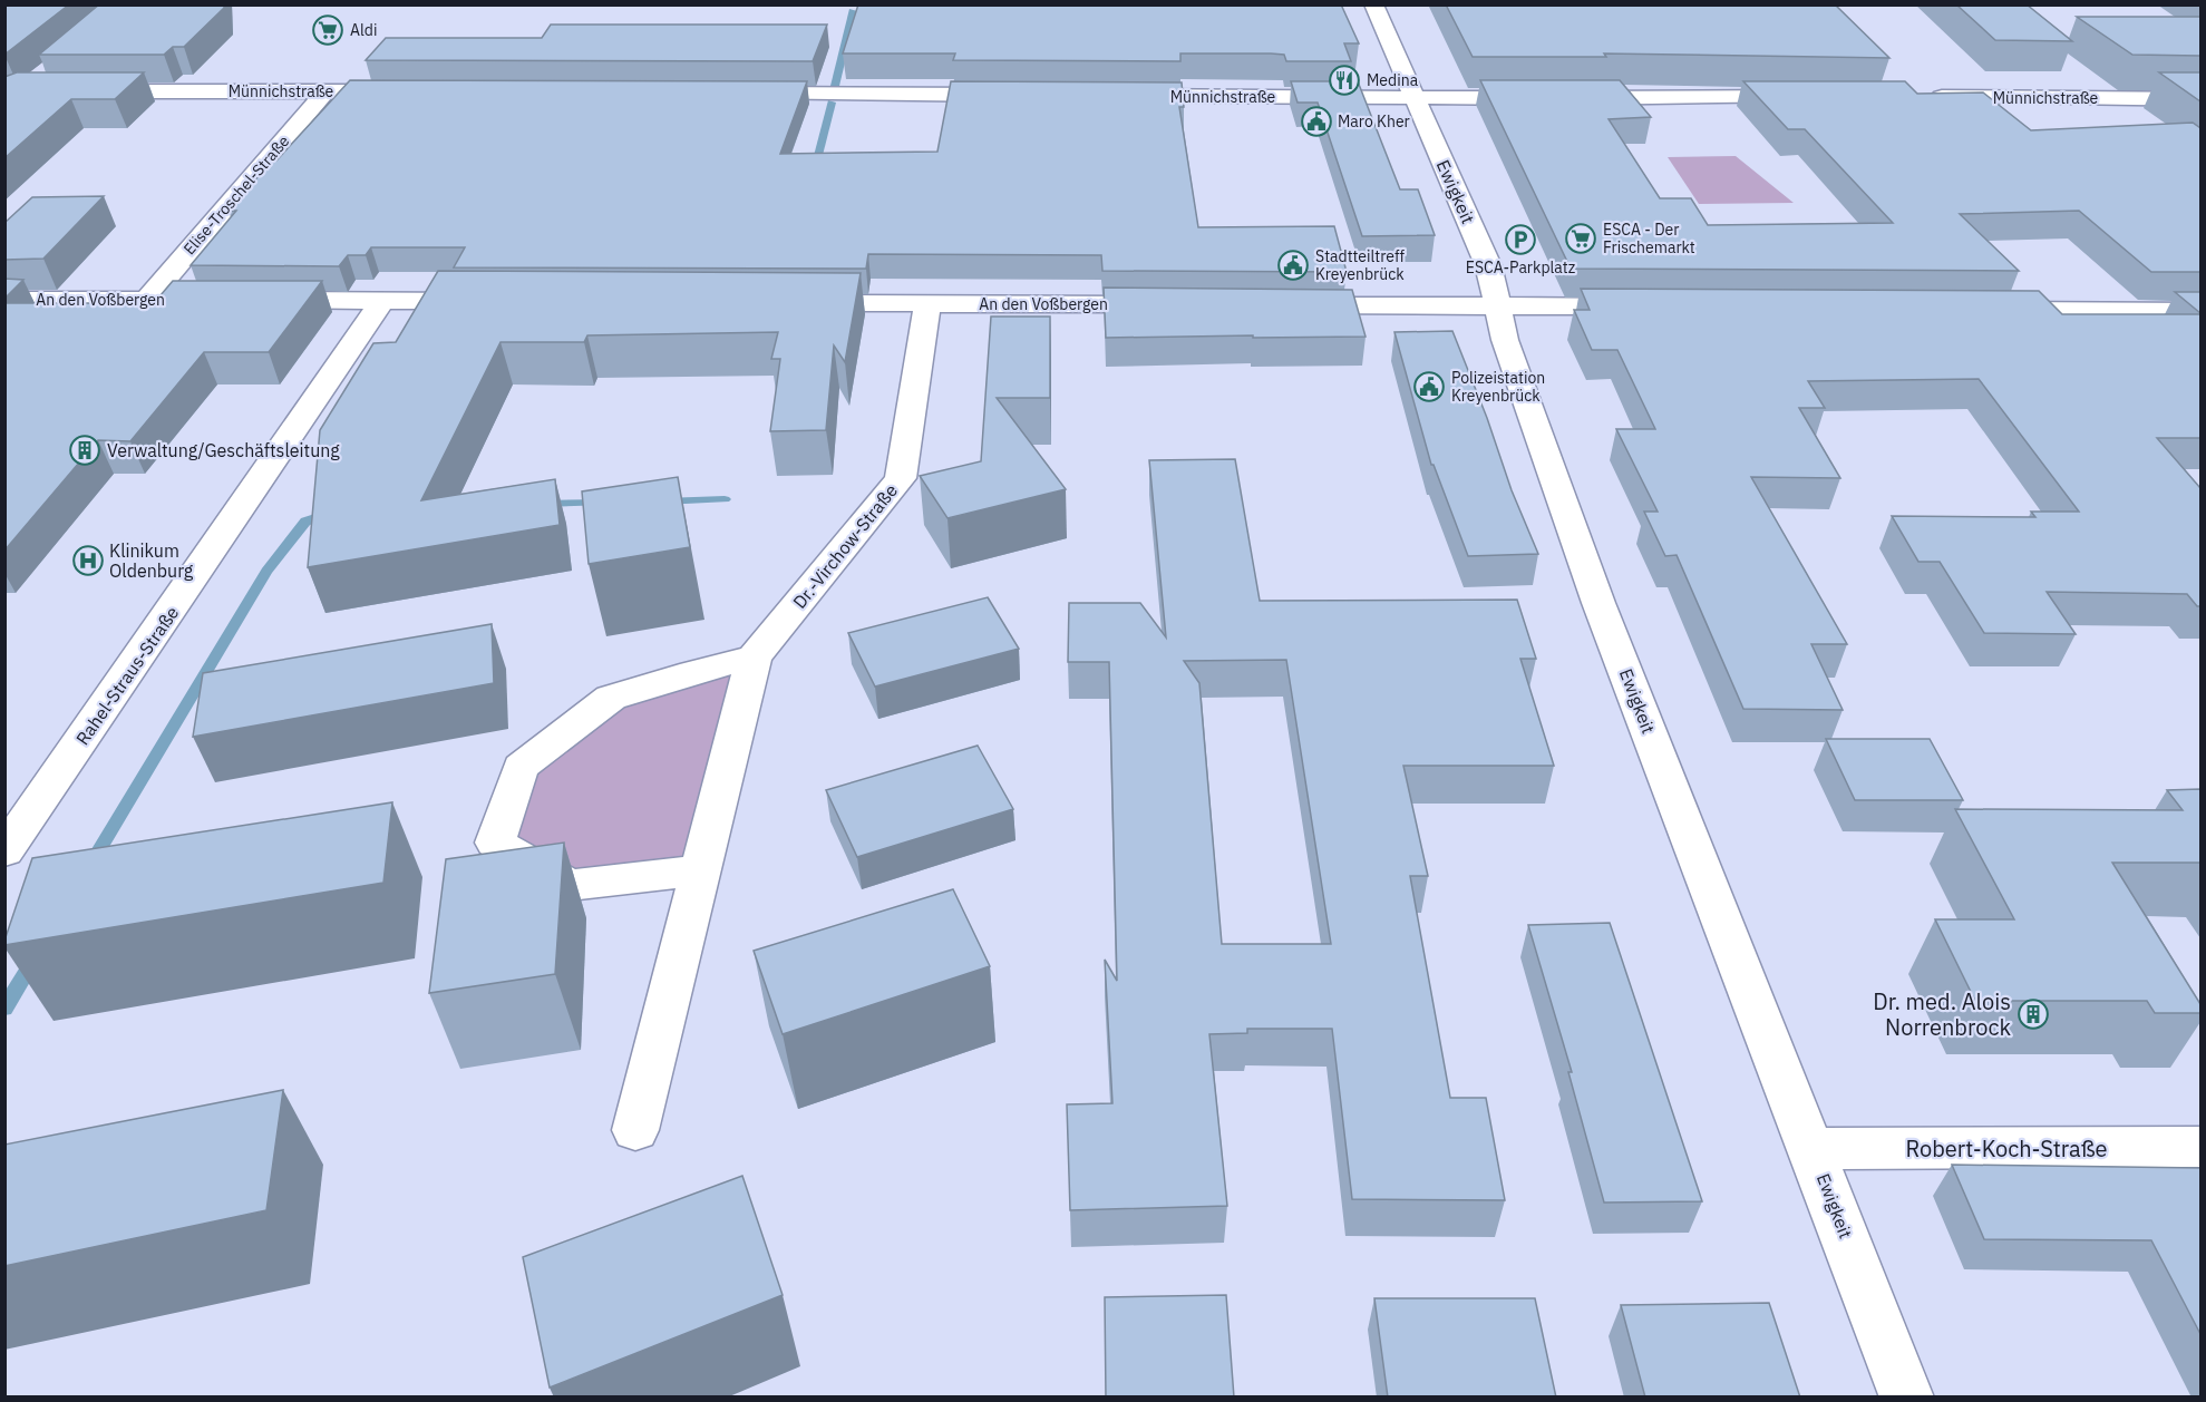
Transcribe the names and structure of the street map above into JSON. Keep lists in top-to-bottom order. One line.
{"streets":{"street":["Münnichstraße","Ewigkeit","Elise-Troschel-Straße","An den Voßbergen","Dr.-Virchow-Straße","Rahel-Straus-Straße","Robert-Koch-Straße"]},"crossings":[["Münnichstraße","Ewigkeit"],["Münnichstraße","Elise-Troschel-Straße"],["Ewigkeit","Robert-Koch-Straße"],["Elise-Troschel-Straße","An den Voßbergen"],["An den Voßbergen","Dr.-Virchow-Straße"],["An den Voßbergen","Rahel-Straus-Straße"]],"places":{"supermarket":["Aldi","ESCA - Der Frischemarkt"],"restaurant":["Medina"],"public building":["Maro Kher","Stadtteiltreff Kreyenbrück","Polizeistation Kreyenbrück"],"parking":["ESCA-Parkplatz"],"building":["Verwaltung/Geschäftsleitung","Dr. med. Alois Norrenbrock"],"hospital":["Klinikum Oldenburg"]}}
